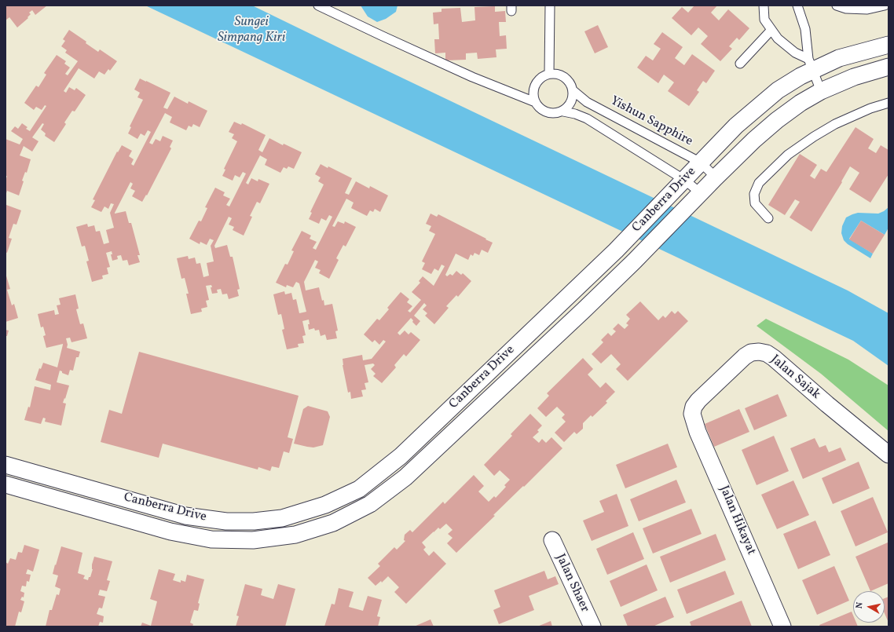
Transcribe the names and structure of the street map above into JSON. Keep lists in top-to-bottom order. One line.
{"streets":{"street":["Canberra Drive","Jalan Sajak","Jalan Hikayat","Jalan Shaer"],"lane":["Yishun Sapphire"]},"crossings":[["Yishun Sapphire","Canberra Drive"],["Jalan Sajak","Jalan Hikayat"]],"water":["Sungei Simpang Kiri"],"north":"left"}
